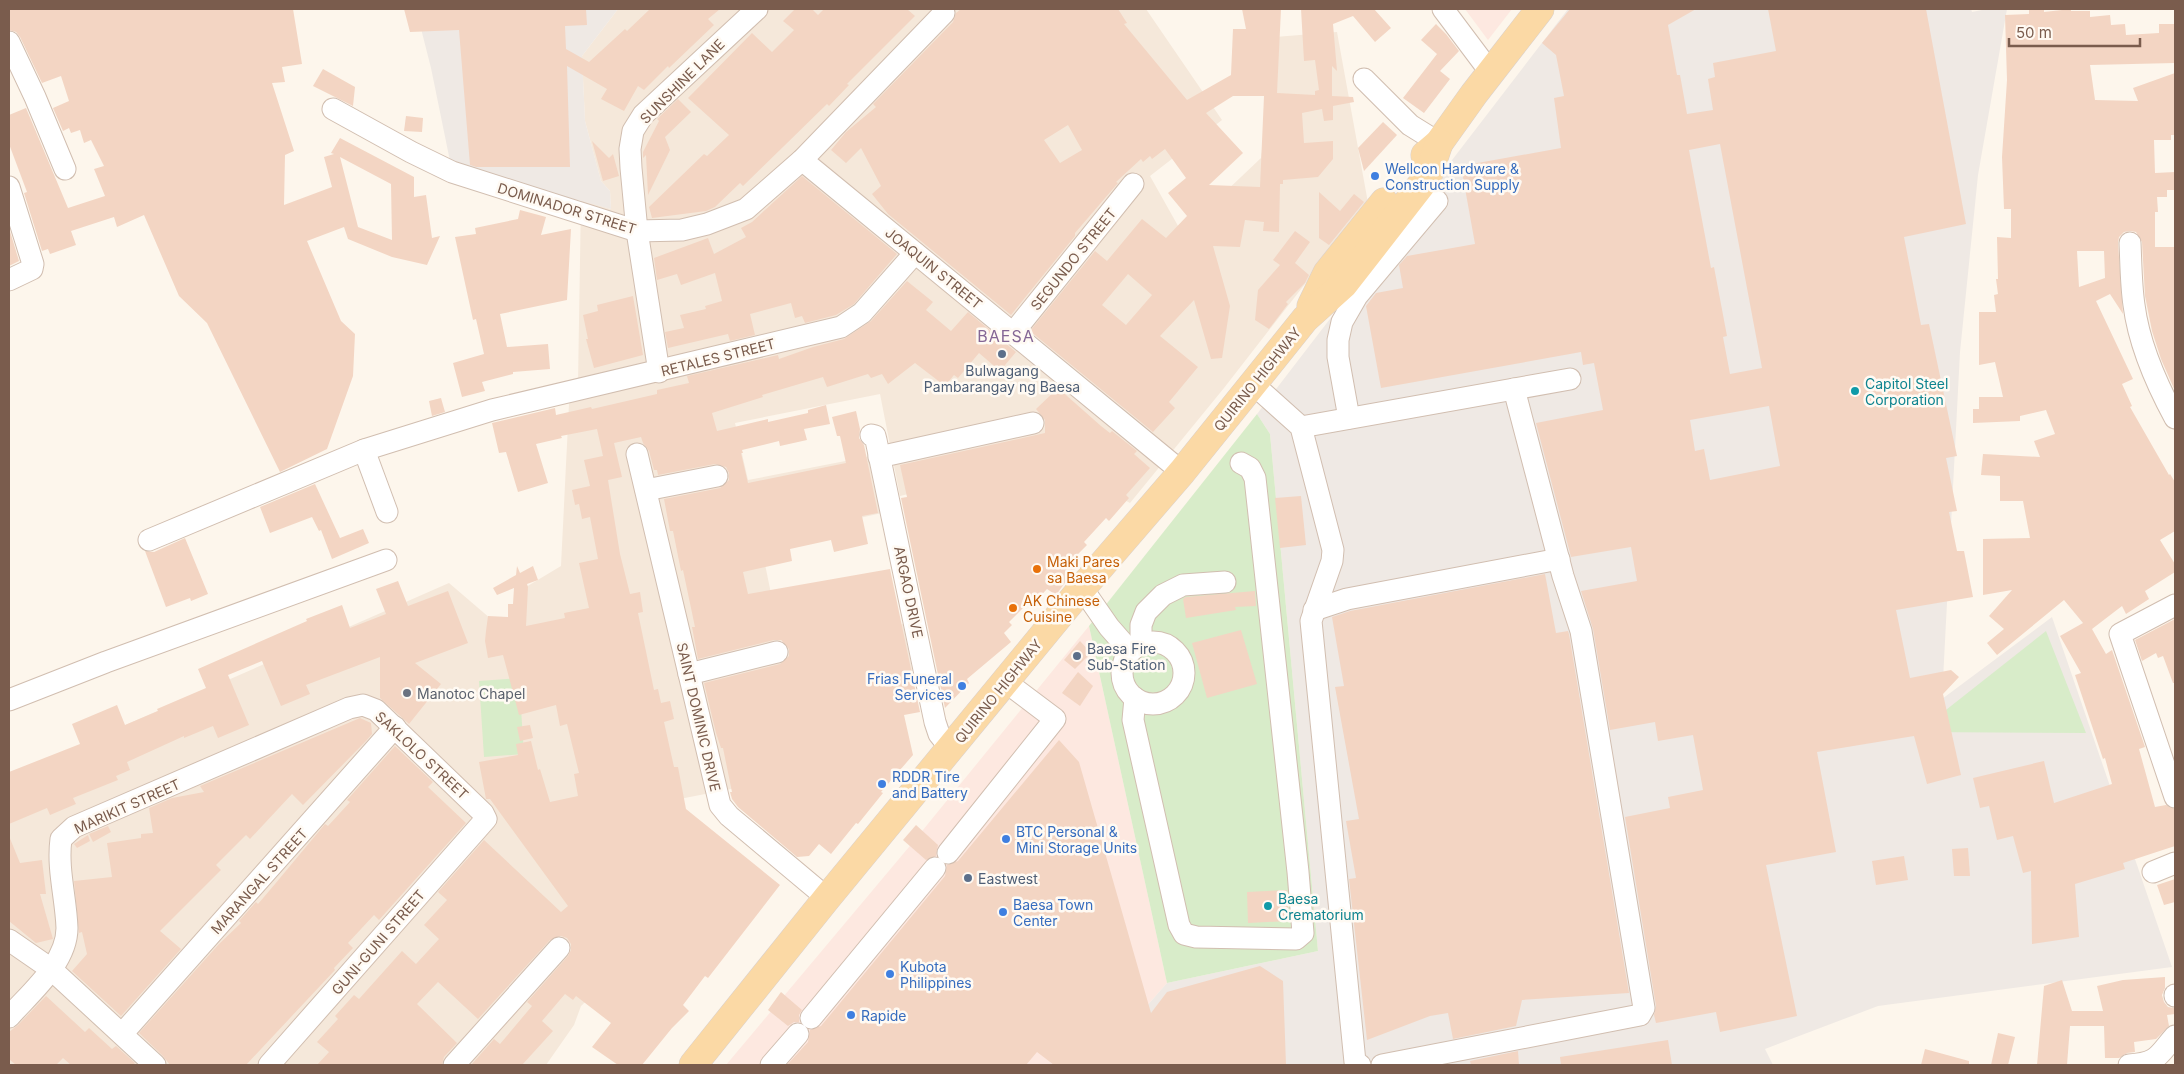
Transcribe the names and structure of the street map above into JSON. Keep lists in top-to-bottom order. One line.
{"streets":{"main road":["QUIRINO HIGHWAY"],"street":["SUNSHINE LANE","DOMINADOR STREET","SEGUNDO STREET","JOAQUIN STREET","RETALES STREET","ARGAO DRIVE","SAINT DOMINIC DRIVE","SAKLOLO STREET","MARIKIT STREET","MARANGAL STREET","GUNI-GUNI STREET"]},"crossings":[["SUNSHINE LANE","DOMINADOR STREET"],["SUNSHINE LANE","RETALES STREET"],["DOMINADOR STREET","JOAQUIN STREET"],["SEGUNDO STREET","JOAQUIN STREET"],["JOAQUIN STREET","RETALES STREET"],["JOAQUIN STREET","QUIRINO HIGHWAY"],["QUIRINO HIGHWAY","ARGAO DRIVE"],["QUIRINO HIGHWAY","SAINT DOMINIC DRIVE"],["SAKLOLO STREET","MARIKIT STREET"],["SAKLOLO STREET","MARANGAL STREET"],["SAKLOLO STREET","GUNI-GUNI STREET"]],"districts":["BAESA"],"places":["Wellcon Hardware & Construction Supply","Bulwagang Pambarangay ng Baesa","Capitol Steel Corporation","Maki Pares sa Baesa","AK Chinese Cuisine","Baesa Fire Sub-Station","Frias Funeral Services","Manotoc Chapel","RDDR Tire and Battery","BTC Personal & Mini Storage Units","Eastwest","Baesa Crematorium","Baesa Town Center","Kubota Philippines","Rapide"],"scale_bar":"50 m"}
